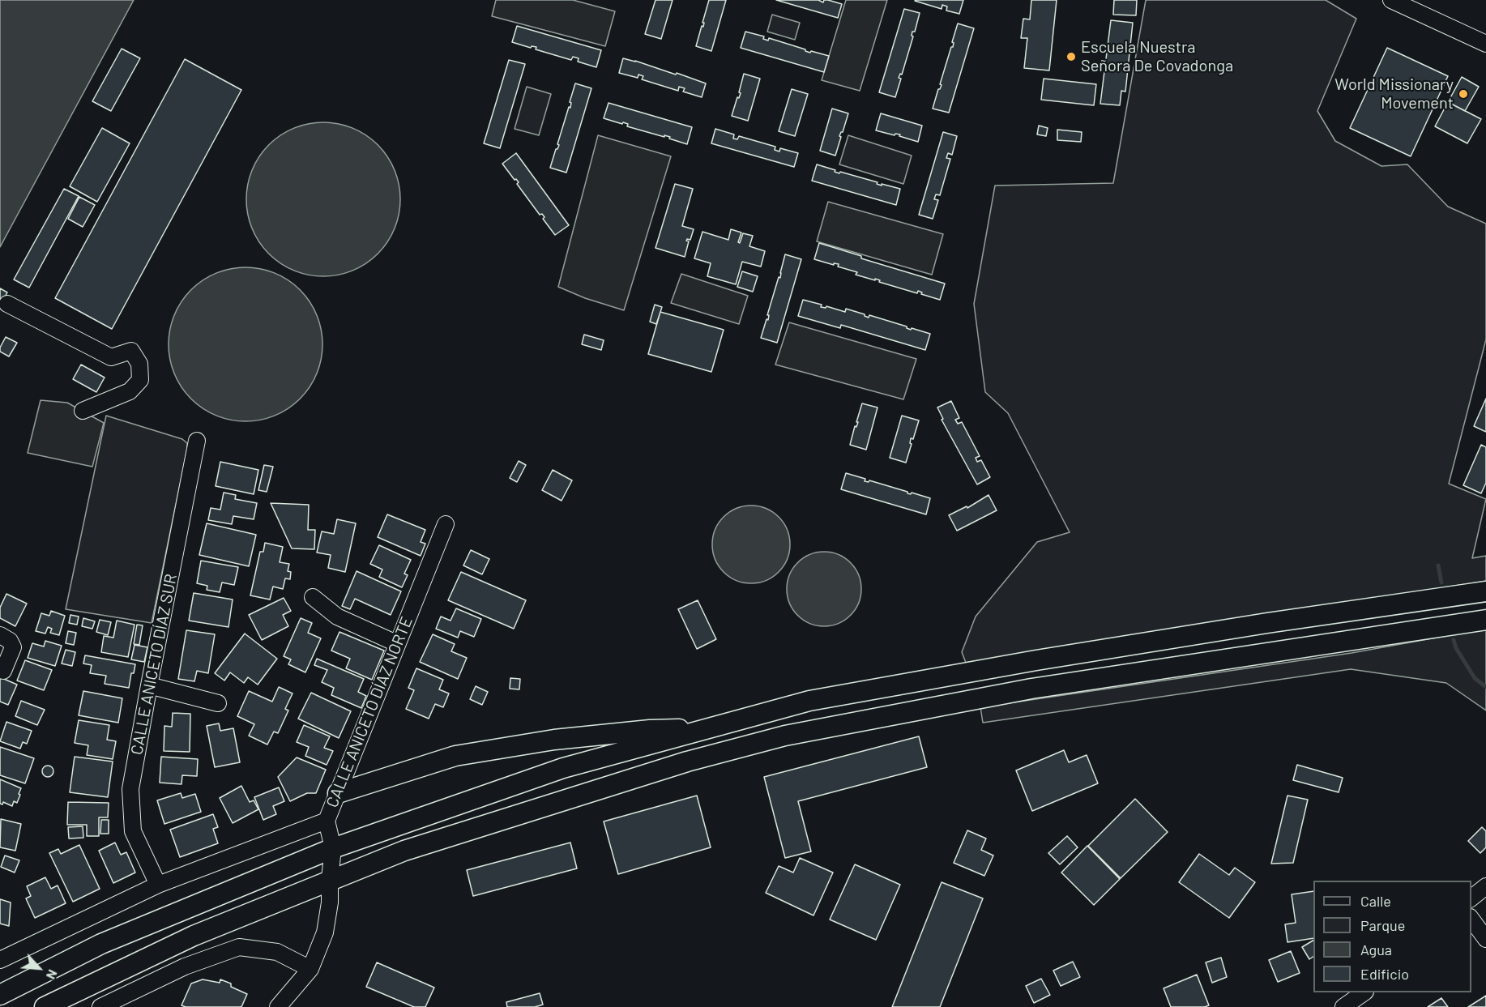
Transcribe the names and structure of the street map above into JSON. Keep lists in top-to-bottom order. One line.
{"streets":{"street":["CALLE ANICETO DÍAZ SUR","CALLE ANICETO DÍAZ NORTE"]},"places":["Escuela Nuestra Señora De Covadonga","World Missionary Movement"],"legend":["Calle","Parque","Agua","Edificio"],"north":"bottom right"}
